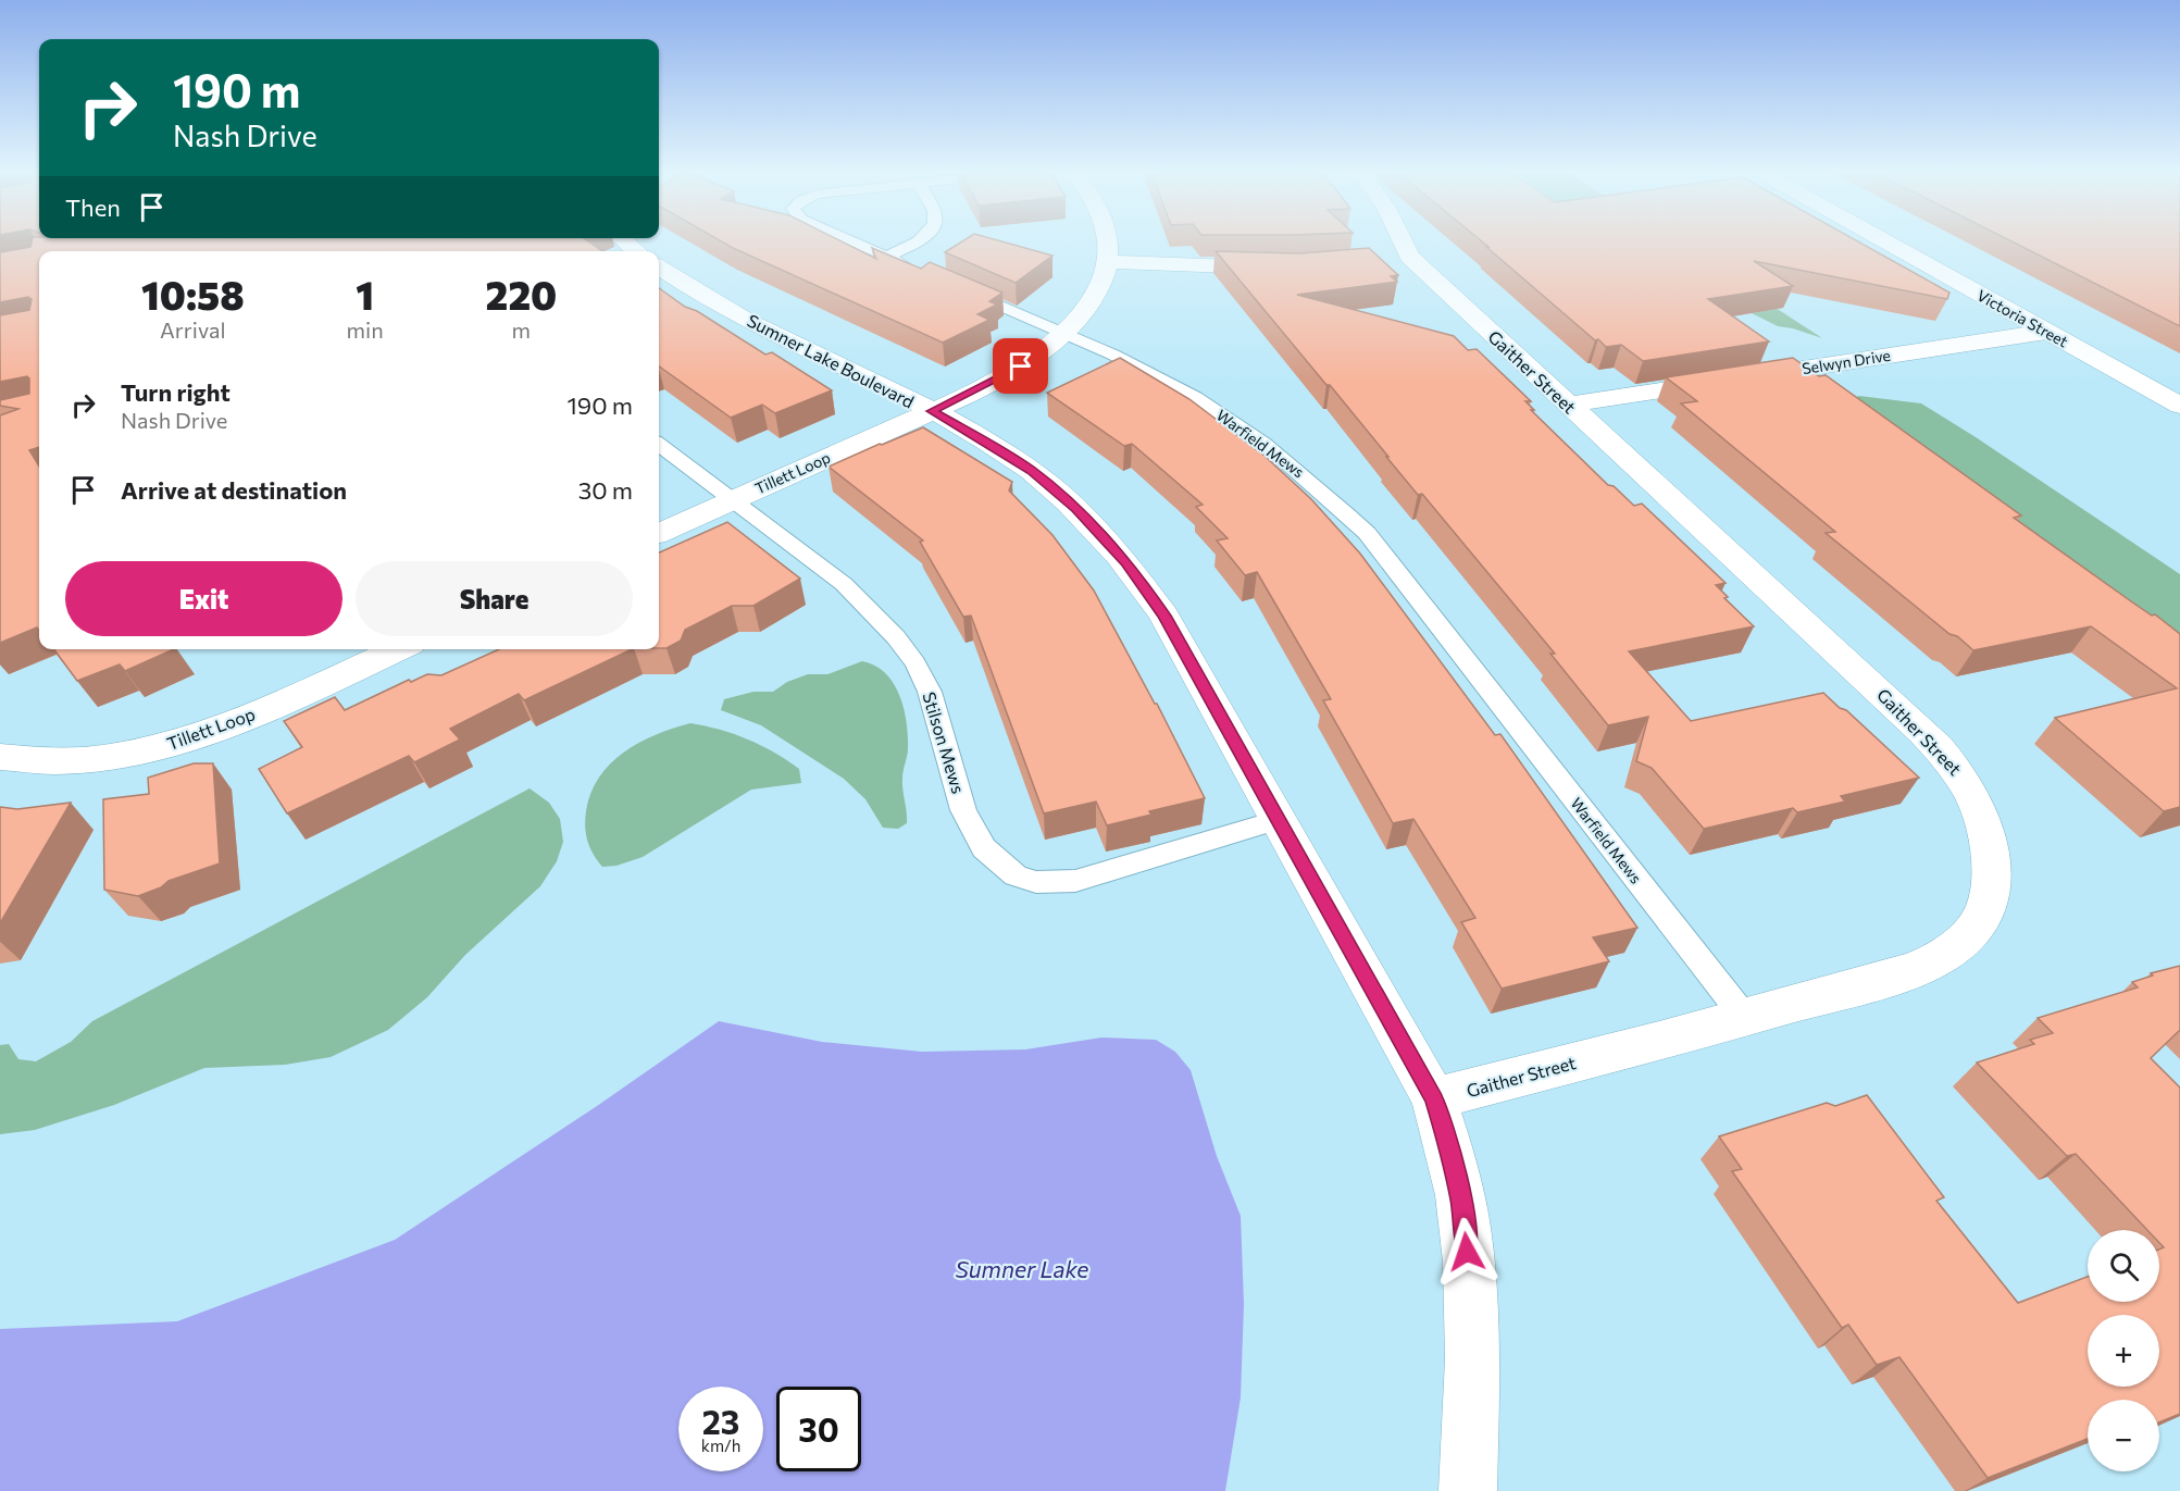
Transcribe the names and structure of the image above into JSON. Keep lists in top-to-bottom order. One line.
{"streets":{"street":["Victoria Street","Sumner Lake Boulevard","Selwyn Drive","Gaither Street","Tillett Loop"],"lane":["Warfield Mews","Stilson Mews"]},"crossings":[["Victoria Street","Selwyn Drive"],["Sumner Lake Boulevard","Gaither Street"],["Sumner Lake Boulevard","Tillett Loop"],["Sumner Lake Boulevard","Stilson Mews"],["Selwyn Drive","Gaither Street"],["Gaither Street","Warfield Mews"],["Warfield Mews","Tillett Loop"],["Tillett Loop","Stilson Mews"]],"water":["Sumner Lake"],"page":{"turn":["190 m","Nash Drive"],"then":"Then","eta":["10:58","Arrival","1","min","220","m"],"list":[{"name":"Turn right","note":"Nash Drive","value":"190 m"},{"name":"Arrive at destination","value":"30 m"}],"buttons":["Exit","Share"],"map_buttons":["+","−"],"speed":"23 km/h","limit":"30"}}
